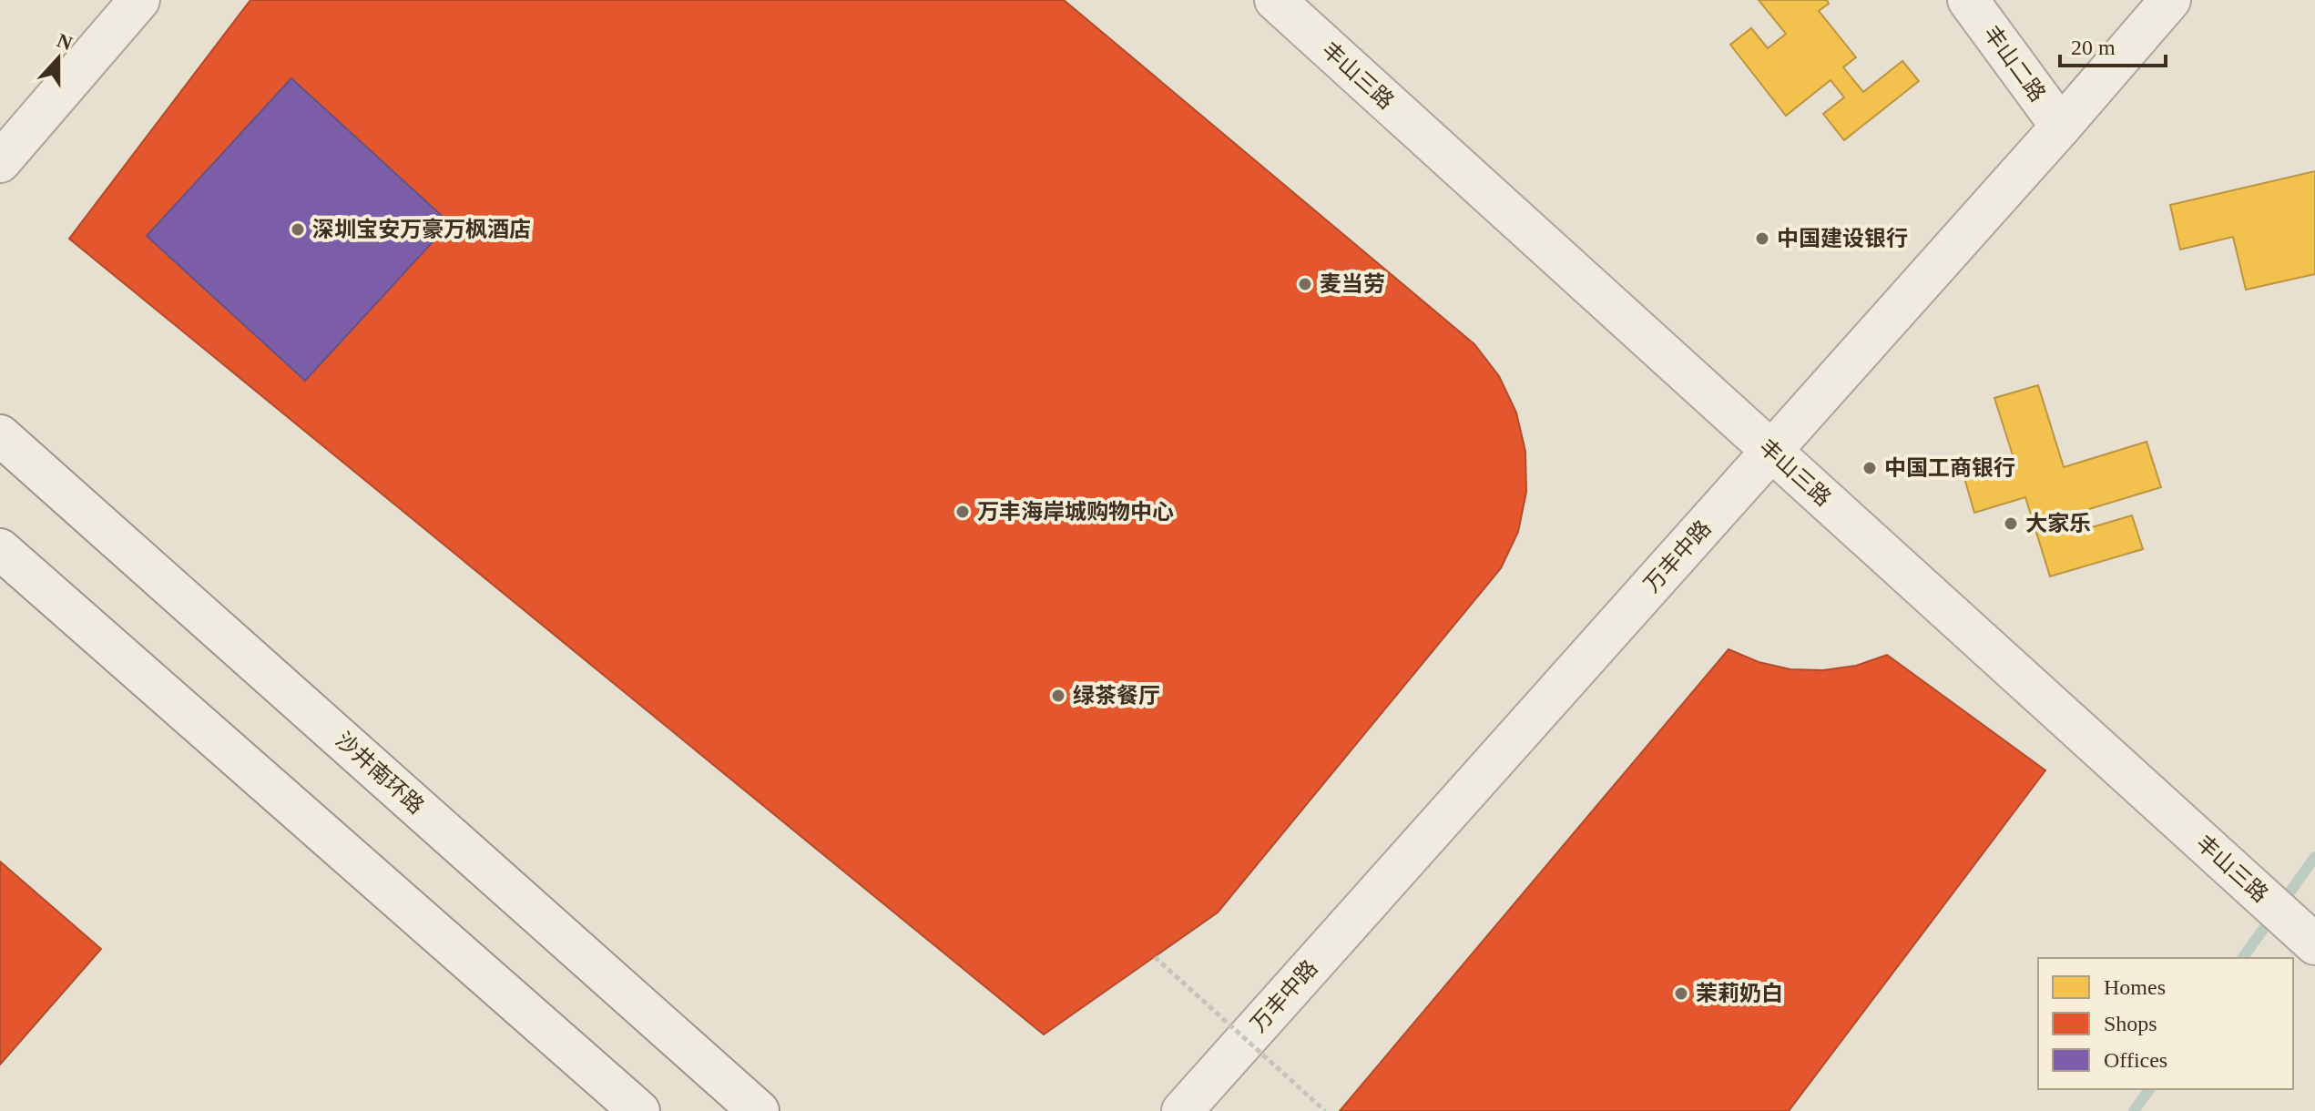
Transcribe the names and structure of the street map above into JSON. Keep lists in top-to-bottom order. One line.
{"streets":{"street":["丰山二路","丰山三路","万丰中路","沙井南环路"]},"crossings":[["丰山二路","万丰中路"],["丰山三路","万丰中路"]],"places":["深圳宝安万豪万枫酒店","中国建设银行","麦当劳","中国工商银行","万丰海岸城购物中心","大家乐","绿茶餐厅","茉莉奶白"],"legend":["Homes","Shops","Offices"],"scale_bar":"20 m","north":"top"}
